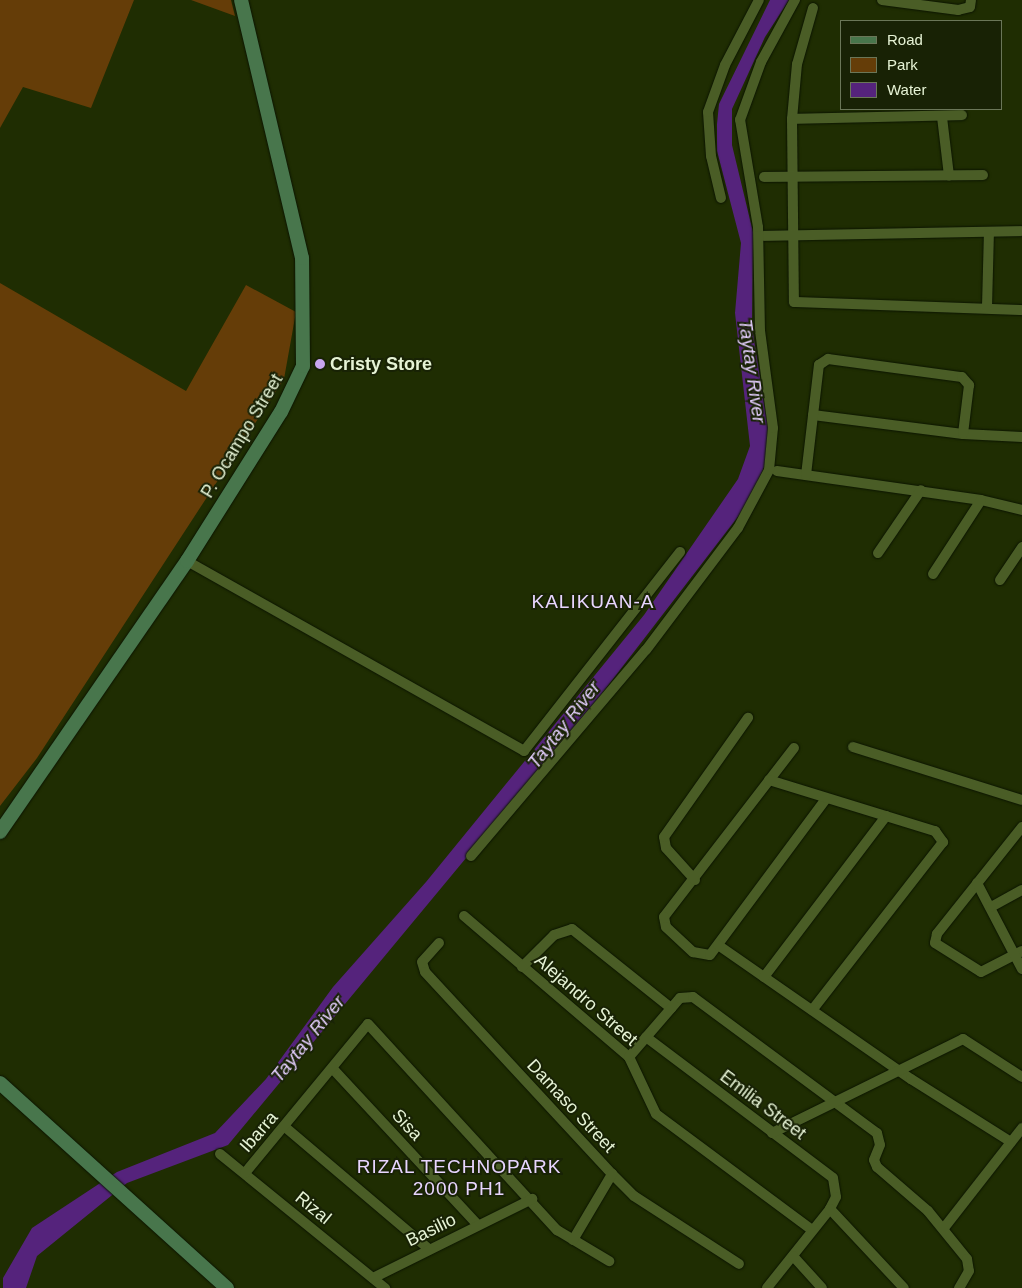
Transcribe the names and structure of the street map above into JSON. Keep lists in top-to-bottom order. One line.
{"streets":{"street":["P. Ocampo Street","Alejandro Street","Emilia Street","Damaso Street","Sisa","Ibarra","Rizal","Basilio"]},"crossings":[["Sisa","Ibarra"],["Sisa","Basilio"],["Ibarra","Rizal"],["Ibarra","Basilio"],["Rizal","Basilio"]],"districts":["KALIKUAN-A","RIZAL TECHNOPARK 2000 PH1"],"water":["Taytay River"],"places":["Cristy Store"],"legend":["Road","Park","Water"]}
